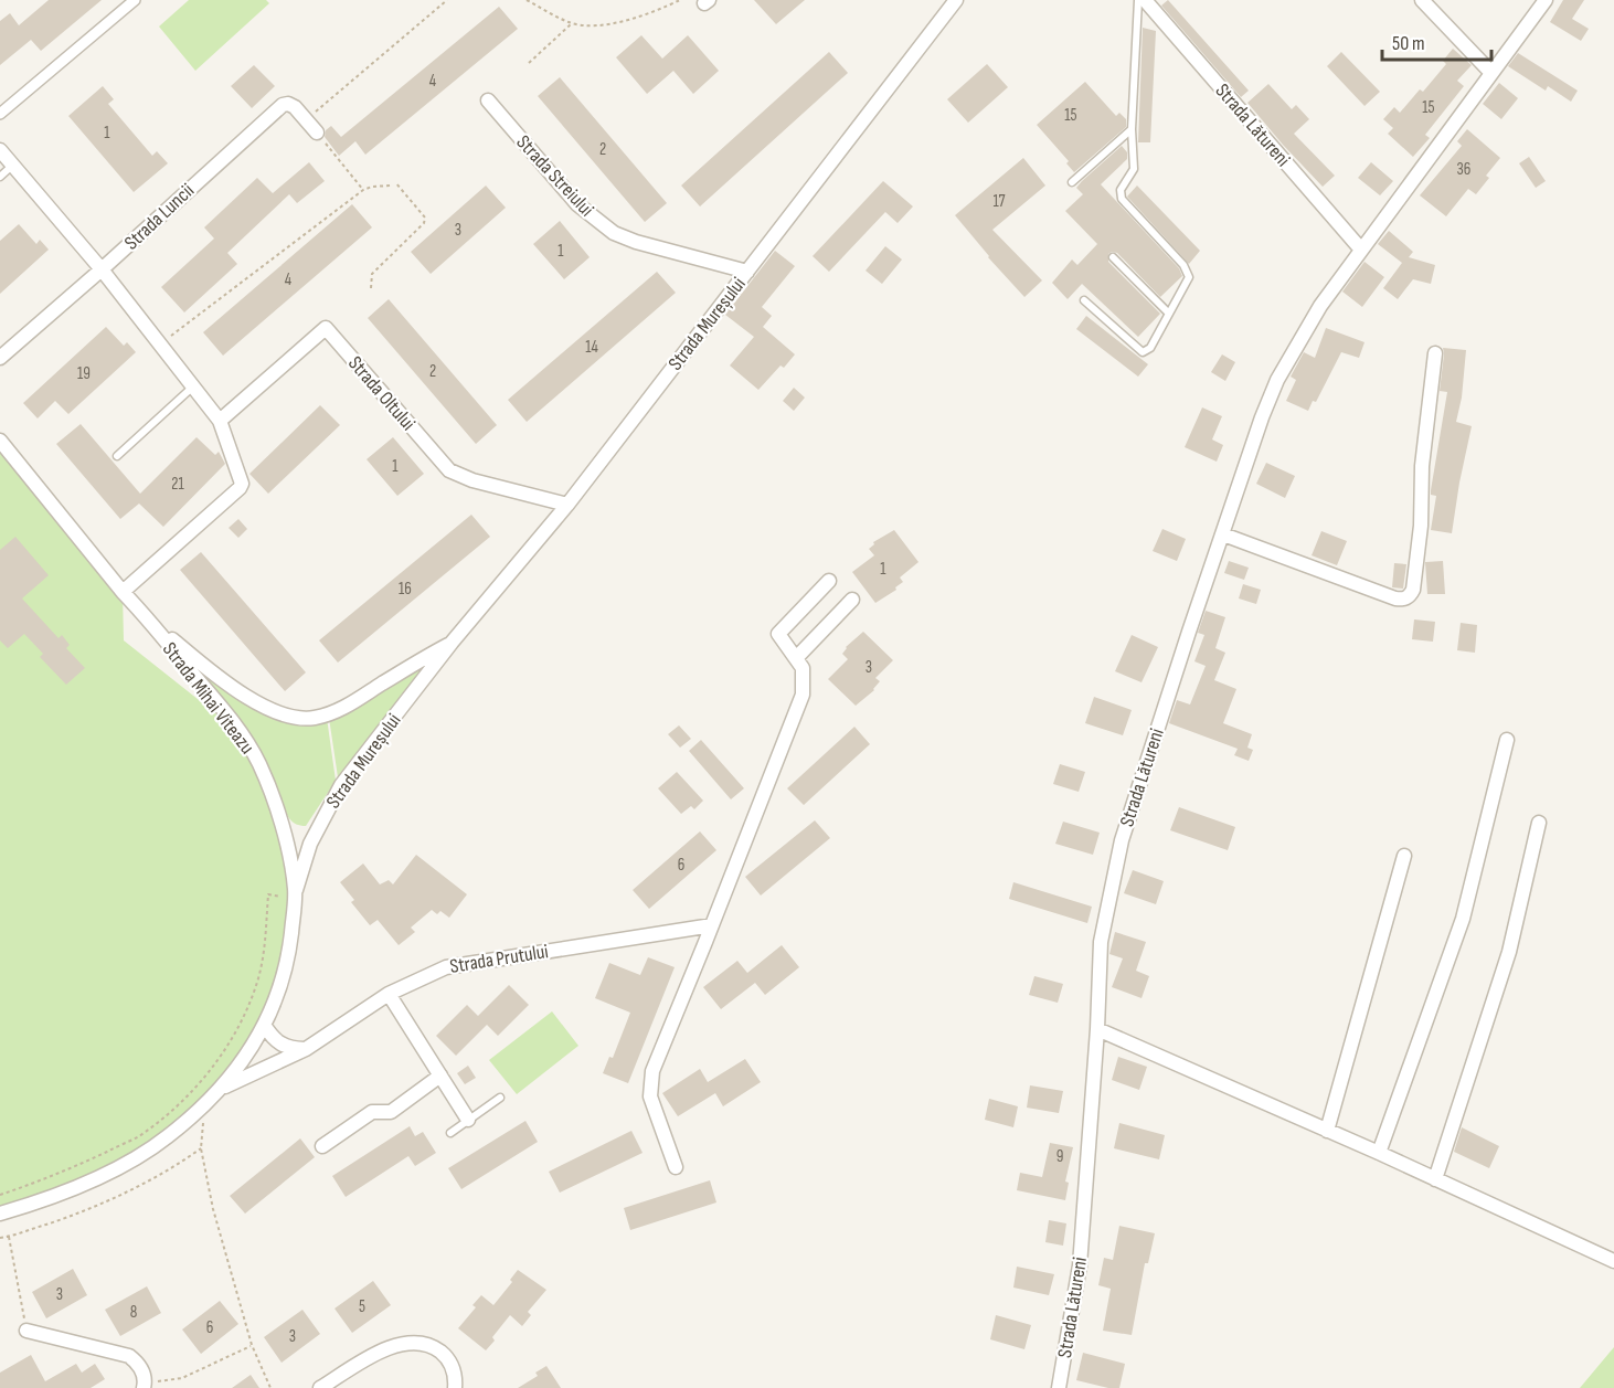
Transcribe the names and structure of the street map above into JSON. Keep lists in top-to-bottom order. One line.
{"streets":{"street":["Strada Lătureni","Strada Streiului","Strada Luncii","Strada Mureșului","Strada Oltului","Strada Mihai Viteazu","Strada Prutului"]},"crossings":[["Strada Streiului","Strada Mureșului"],["Strada Mureșului","Strada Oltului"],["Strada Mureșului","Strada Mihai Viteazu"],["Strada Mihai Viteazu","Strada Prutului"]],"house_numbers":["4","15","15","1","2","36","17","3","1","4","14","2","19","1","21","1","16","3","6","9","3","5","8","6","3"],"scale_bar":"50 m"}
